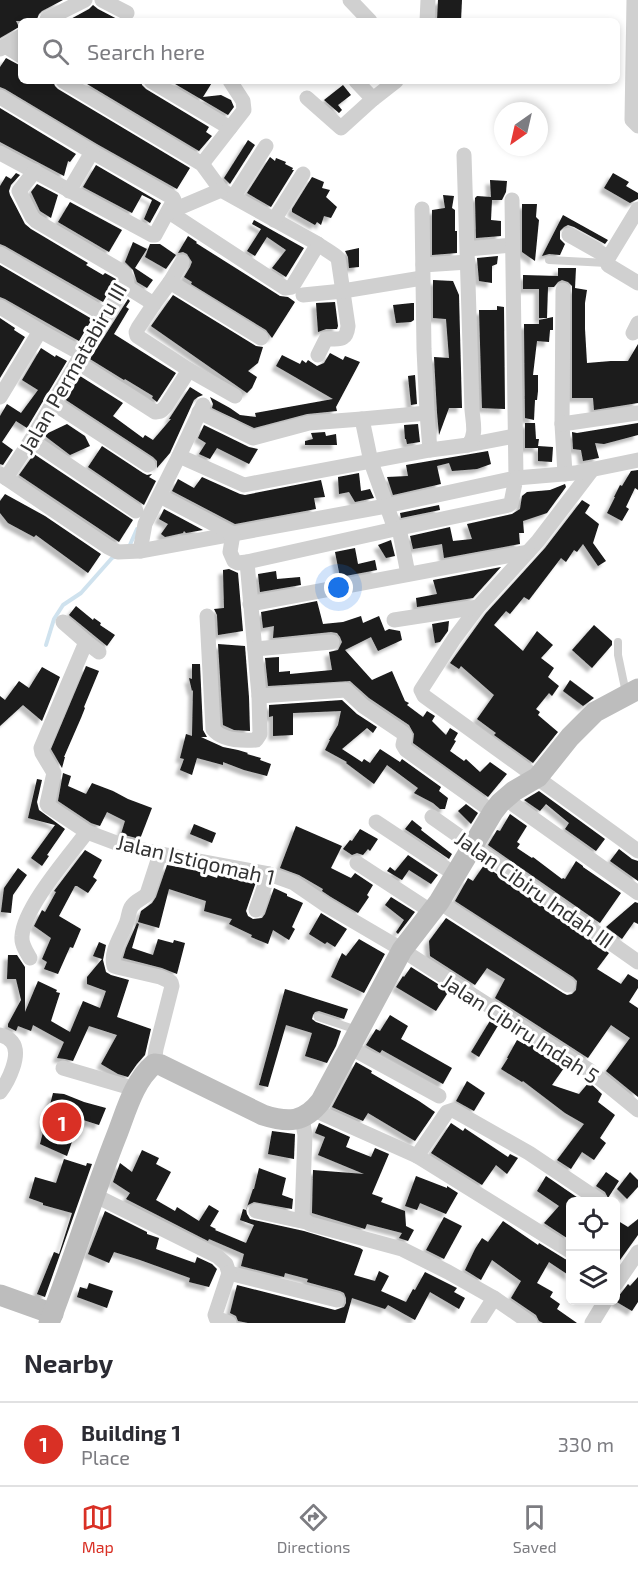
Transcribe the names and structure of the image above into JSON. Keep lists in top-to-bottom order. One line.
{"streets":{"street":["Jalan Permatabiru III","Jalan Istiqomah 1","Jalan Cibiru Indah III","Jalan Cibiru Indah 5"]},"crossings":[["Jalan Istiqomah 1","Jalan Cibiru Indah 5"]],"north":"bottom left","page":{"search":"Search here","pins":"1","heading":"Nearby","list":[{"mark":"1","name":"Building 1","note":"Place","value":"330 m"}],"nav":["Map","Directions","Saved"]}}
